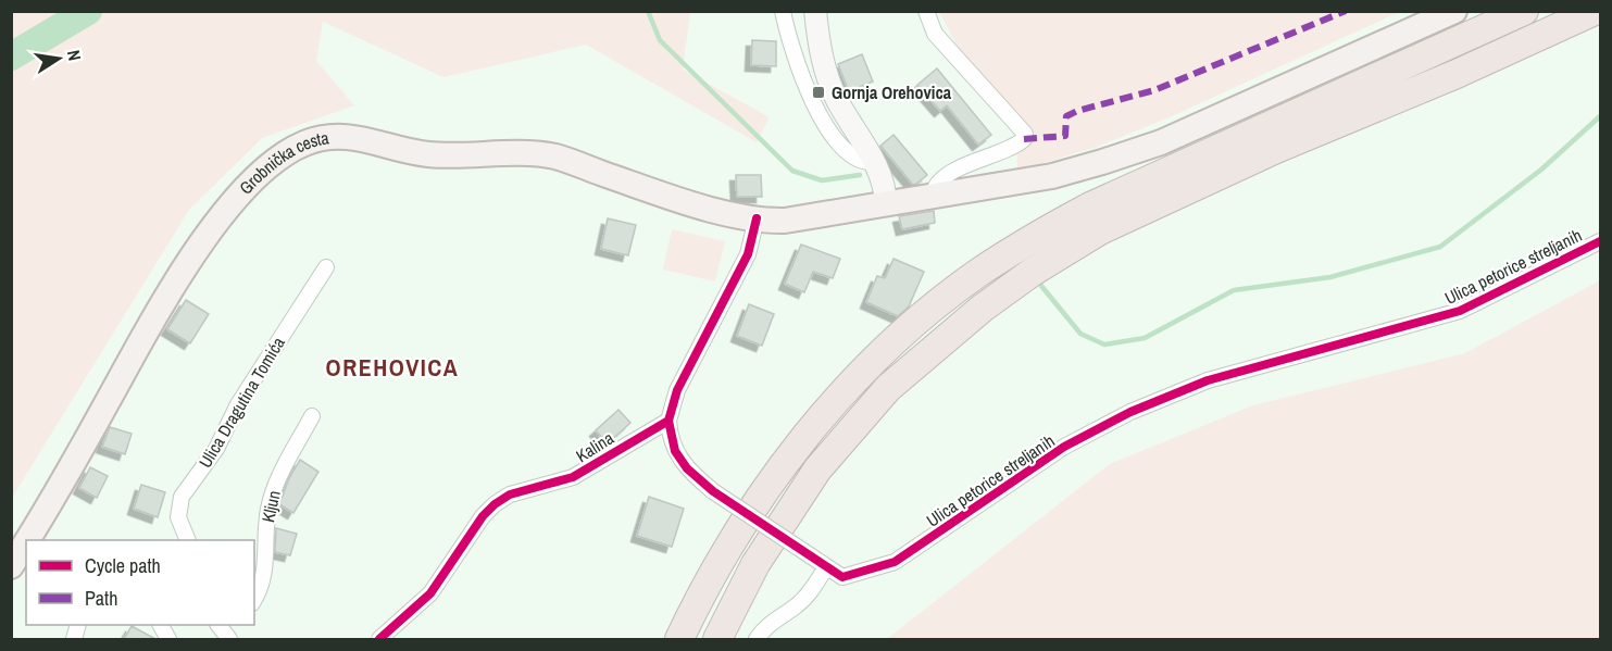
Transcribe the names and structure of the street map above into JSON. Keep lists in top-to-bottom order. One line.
{"streets":{"main road":["Grobnička cesta"],"street":["Ulica petorice streljanih","Ulica Dragutina Tomića","Kalina","Kljun"]},"crossings":[["Ulica petorice streljanih","Kalina"]],"districts":["OREHOVICA"],"places":{"transit":["Gornja Orehovica"]},"legend":["Cycle path","Path"],"north":"right"}
